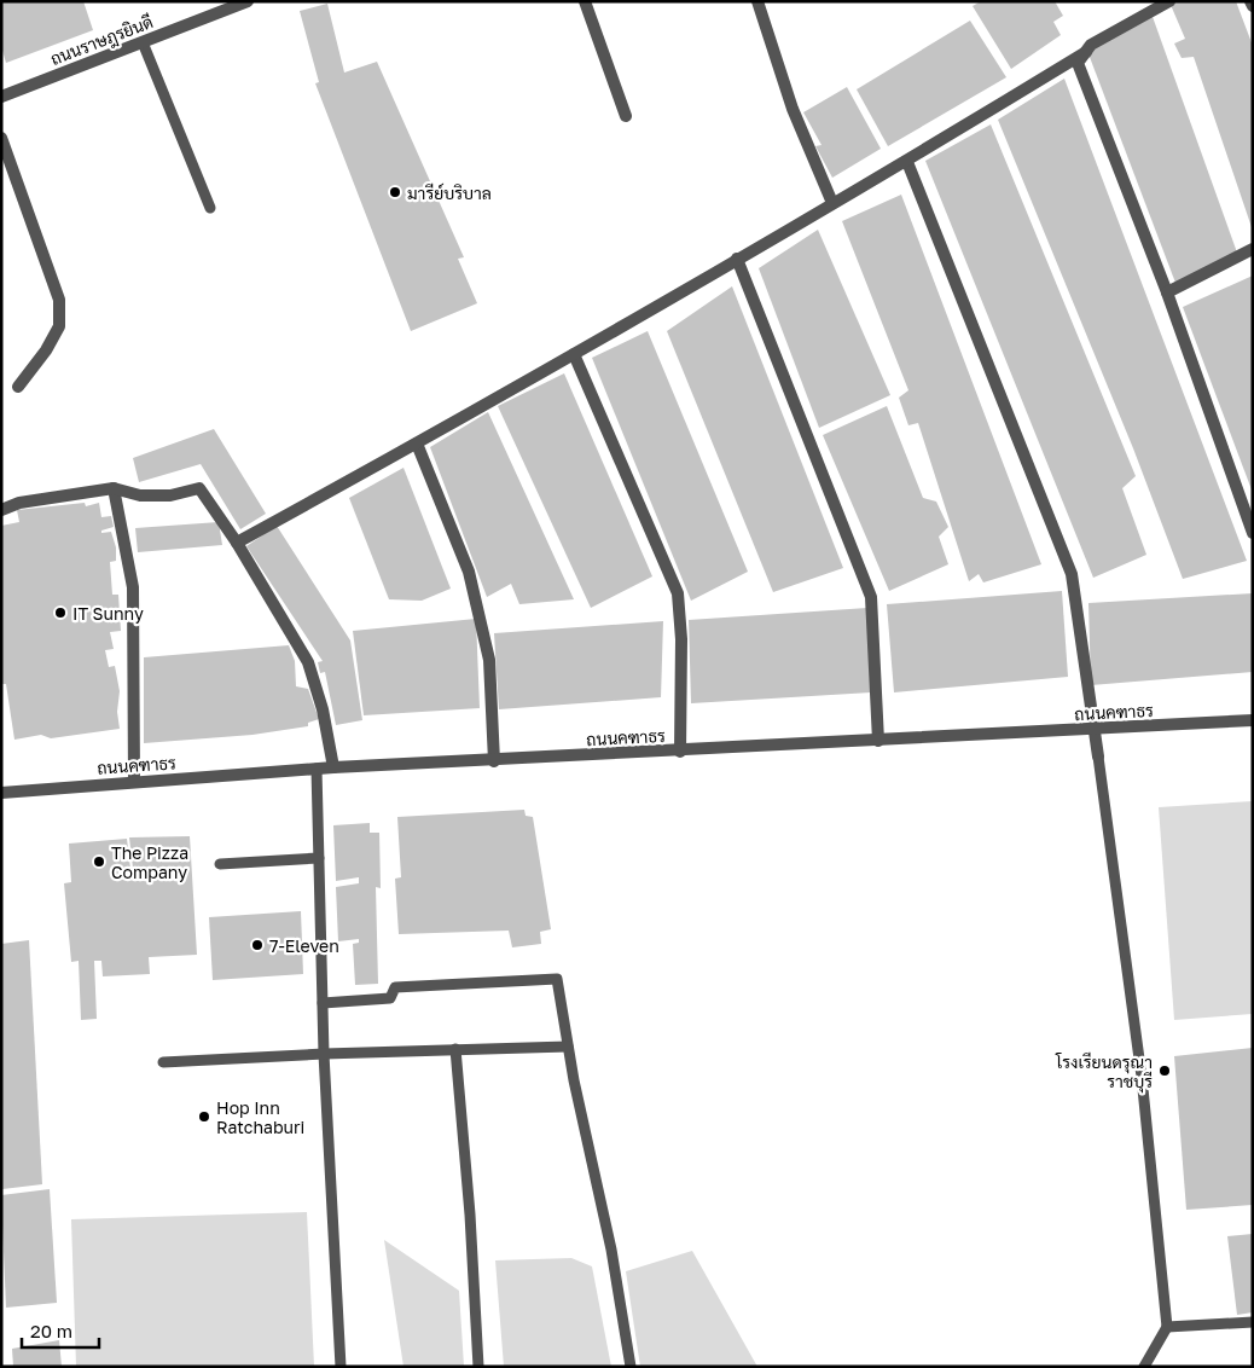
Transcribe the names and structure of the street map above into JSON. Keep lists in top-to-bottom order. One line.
{"streets":{"street":["ถนนราษฎรยินดี","ถนนคฑาธร"]},"places":["มารีย์บริบาล","IT Sunny","The Pizza Company","7-Eleven","โรงเรียนดรุณา ราชบุรี","Hop Inn Ratchaburi"],"scale_bar":"20 m"}
